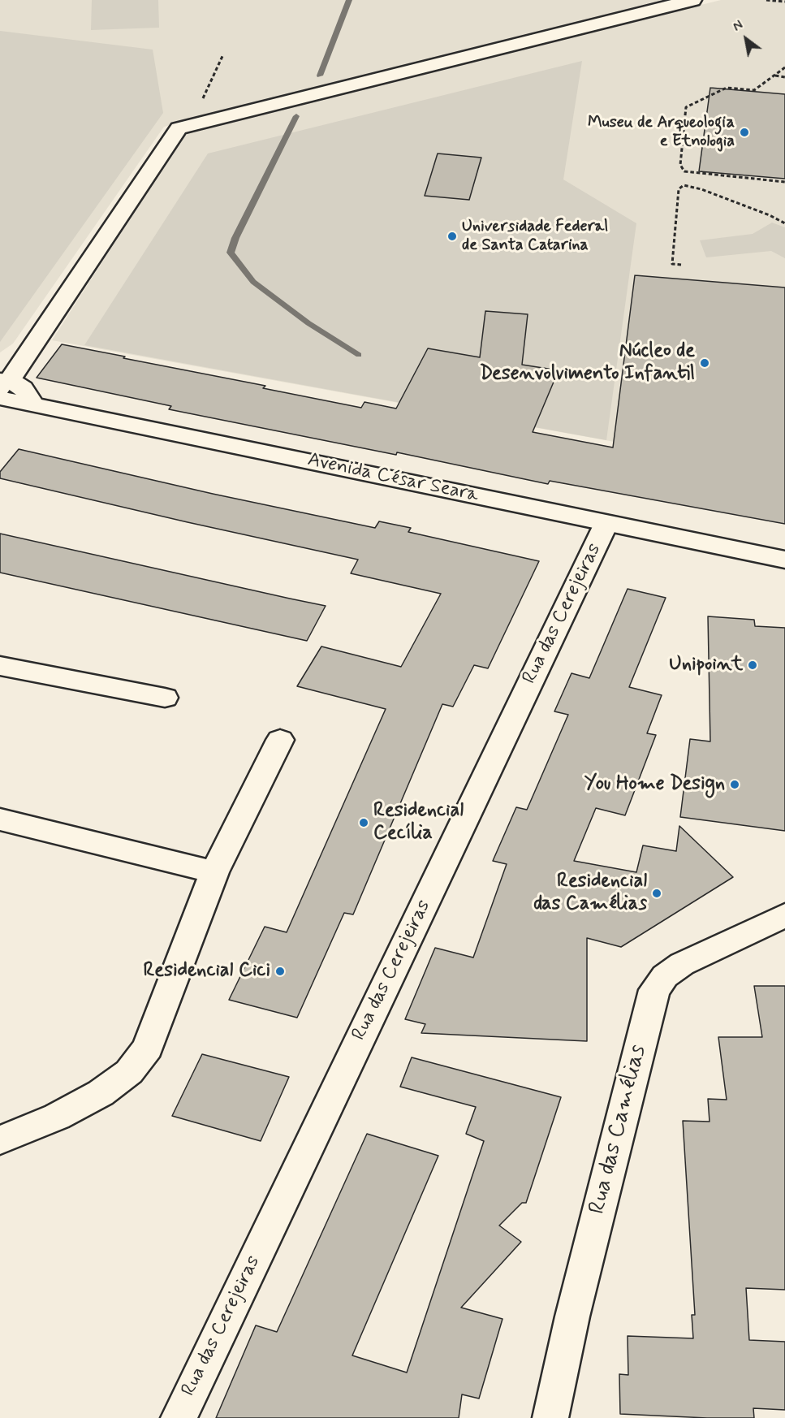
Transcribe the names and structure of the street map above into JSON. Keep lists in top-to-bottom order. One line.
{"streets":{"street":["Avenida César Seara","Rua das Cerejeiras","Rua das Camélias"]},"crossings":[["Avenida César Seara","Rua das Cerejeiras"]],"places":["Museu de Arqueologia e Etnologia","Universidade Federal de Santa Catarina","Núcleo de Desenvolvimento Infantil","Unipoint","You Home Design","Residencial Cecília","Residencial das Camélias","Residencial Cici"],"north":"top left"}
